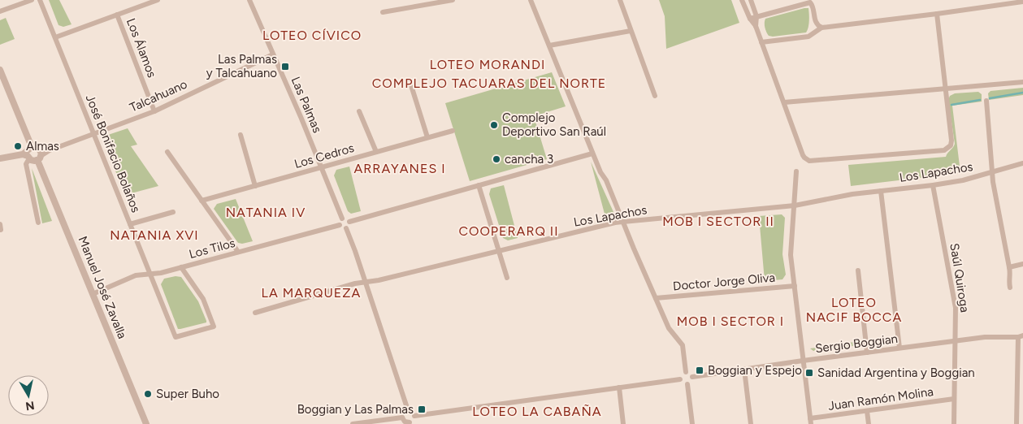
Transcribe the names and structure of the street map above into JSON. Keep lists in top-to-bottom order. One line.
{"streets":{"street":["Los Álamos","Talcahuano","Las Palmas","José Bonifacio Bolaños","Los Cedros","Los Lapachos","Los Tilos","Saúl Quiroga","Doctor Jorge Oliva","Manuel José Zavalla","Sergio Boggian","Juan Ramón Molina"]},"crossings":[["Los Álamos","Talcahuano"],["Talcahuano","Las Palmas"],["Talcahuano","José Bonifacio Bolaños"],["Talcahuano","Manuel José Zavalla"],["Las Palmas","Los Cedros"],["Las Palmas","Los Tilos"],["José Bonifacio Bolaños","Los Tilos"],["Los Lapachos","Saúl Quiroga"],["Los Tilos","Manuel José Zavalla"],["Saúl Quiroga","Sergio Boggian"],["Saúl Quiroga","Juan Ramón Molina"]],"districts":["LOTEO CÍVICO","LOTEO MORANDI","COMPLEJO TACUARAS DEL NORTE","ARRAYANES I","NATANIA IV","MOB I SECTOR II","COOPERARQ II","NATANIA XVI","LA MARQUEZA","LOTEO NACIF BOCCA","MOB I SECTOR I","LOTEO LA CABAÑA"],"places":{"transit":["Las Palmas y Talcahuano","Boggian y Espejo","Sanidad Argentina y Boggian","Boggian y Las Palmas"],"other":["Complejo Deportivo San Raúl","Almas","cancha 3","Super Buho"]},"north":"bottom"}
